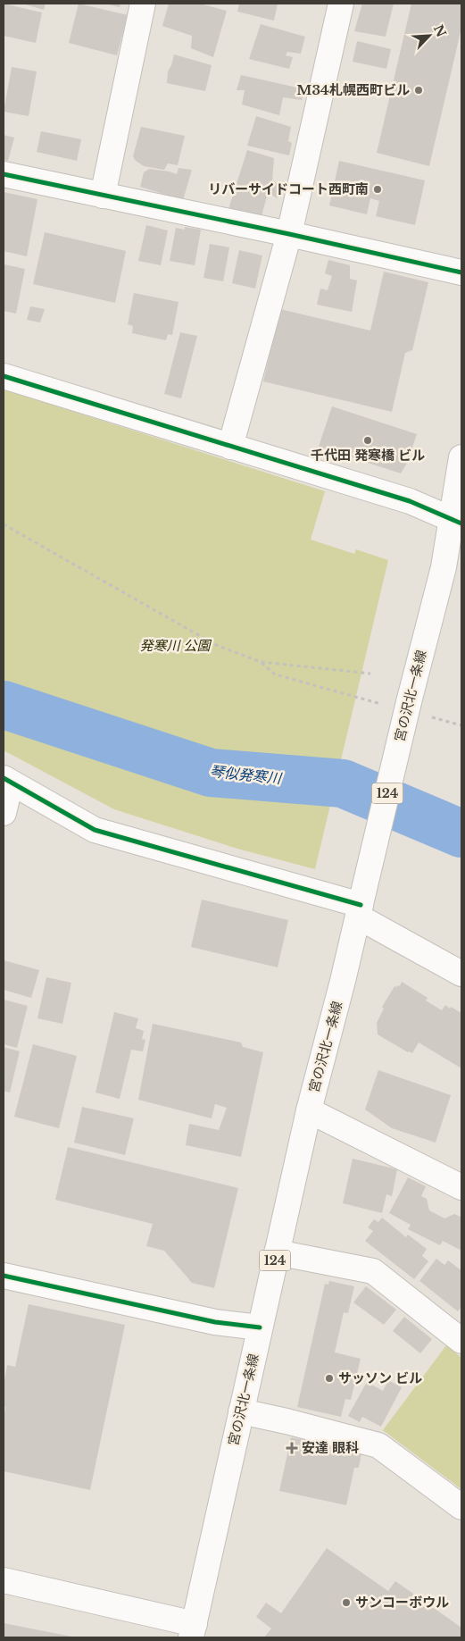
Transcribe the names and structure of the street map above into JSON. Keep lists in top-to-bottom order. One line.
{"streets":{"street":["宮の沢北一条線","124"]},"water":["琴似発寒川"],"parks":["発寒川 公園"],"places":{"other":["M34札幌西町ビル","リバーサイドコート西町南","千代田 発寒橋 ビル","サッソン ビル","サンコーボウル"],"health":["安達 眼科"]},"north":"top right"}
